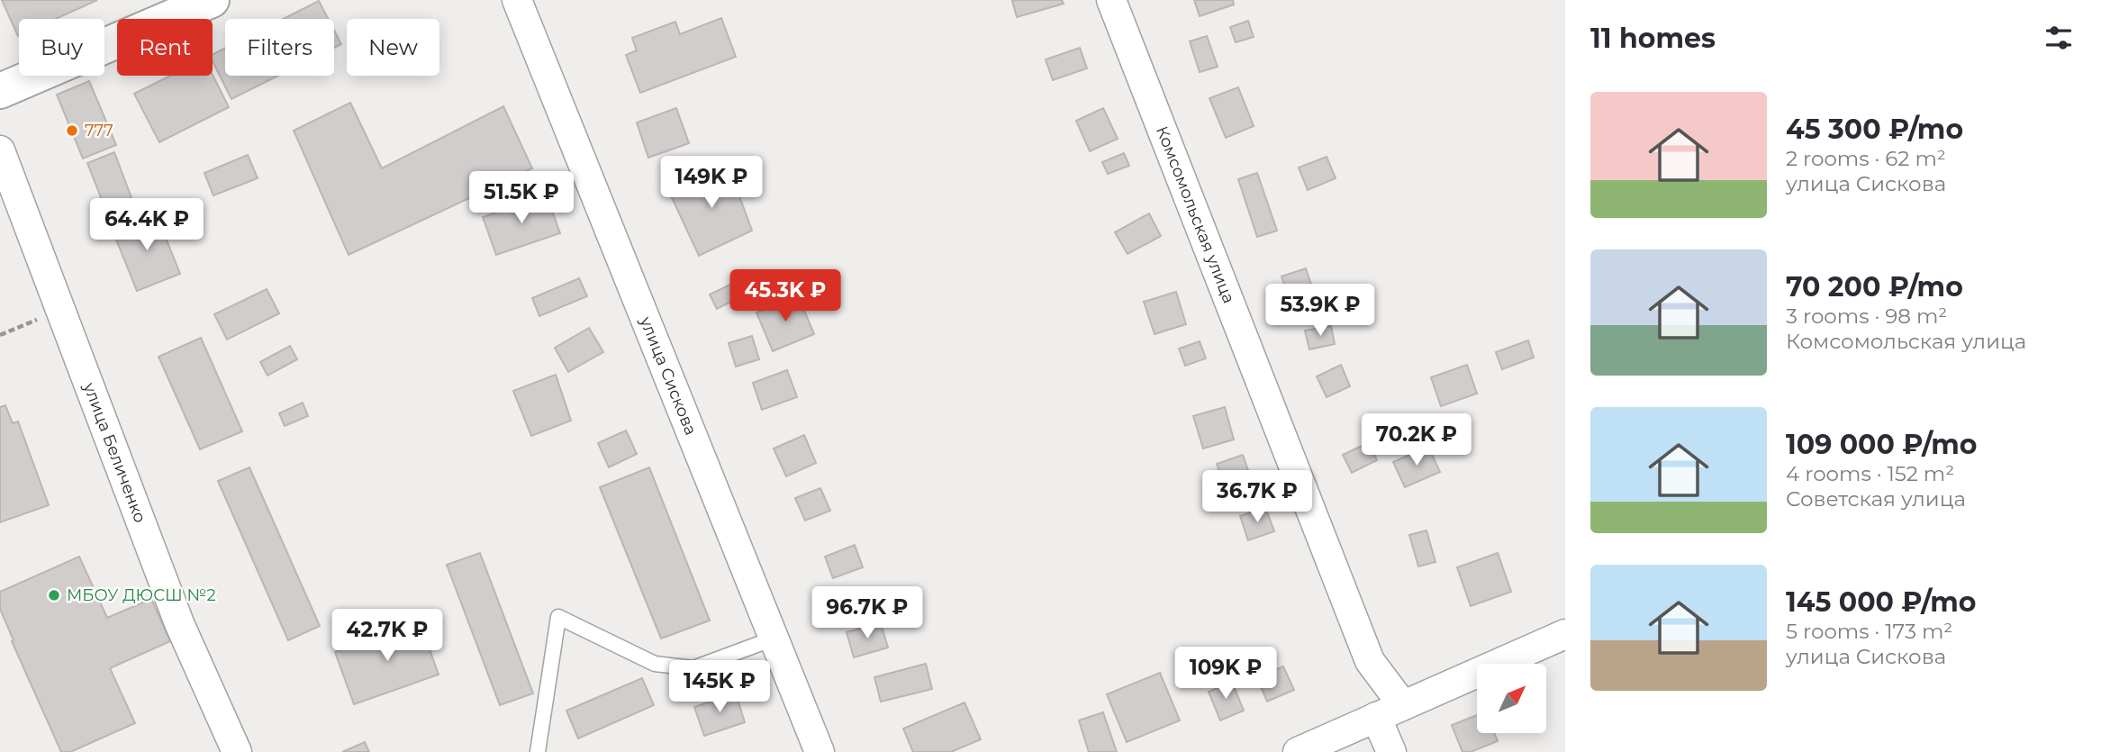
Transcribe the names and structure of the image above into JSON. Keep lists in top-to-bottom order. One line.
{"streets":{"street":["Комсомольская улица","улица Сискова","улица Беличенко"]},"places":["777","МБОУ ДЮСШ №2"],"north":"top right","page":{"heading":"11 homes","chip":["Buy","Rent","Filters","New"],"list":[{"name":"45 300 ₽/mo","note":"2 rooms · 62 m² · улица Сискова"},{"name":"70 200 ₽/mo","note":"3 rooms · 98 m² · Комсомольская улица"},{"name":"109 000 ₽/mo","note":"4 rooms · 152 m² · Советская улица"},{"name":"145 000 ₽/mo","note":"5 rooms · 173 m² · улица Сискова"}],"price":["149K ₽","51.5K ₽","64.4K ₽","45.3K ₽","53.9K ₽","70.2K ₽","36.7K ₽","96.7K ₽","42.7K ₽","109K ₽","145K ₽"]}}
